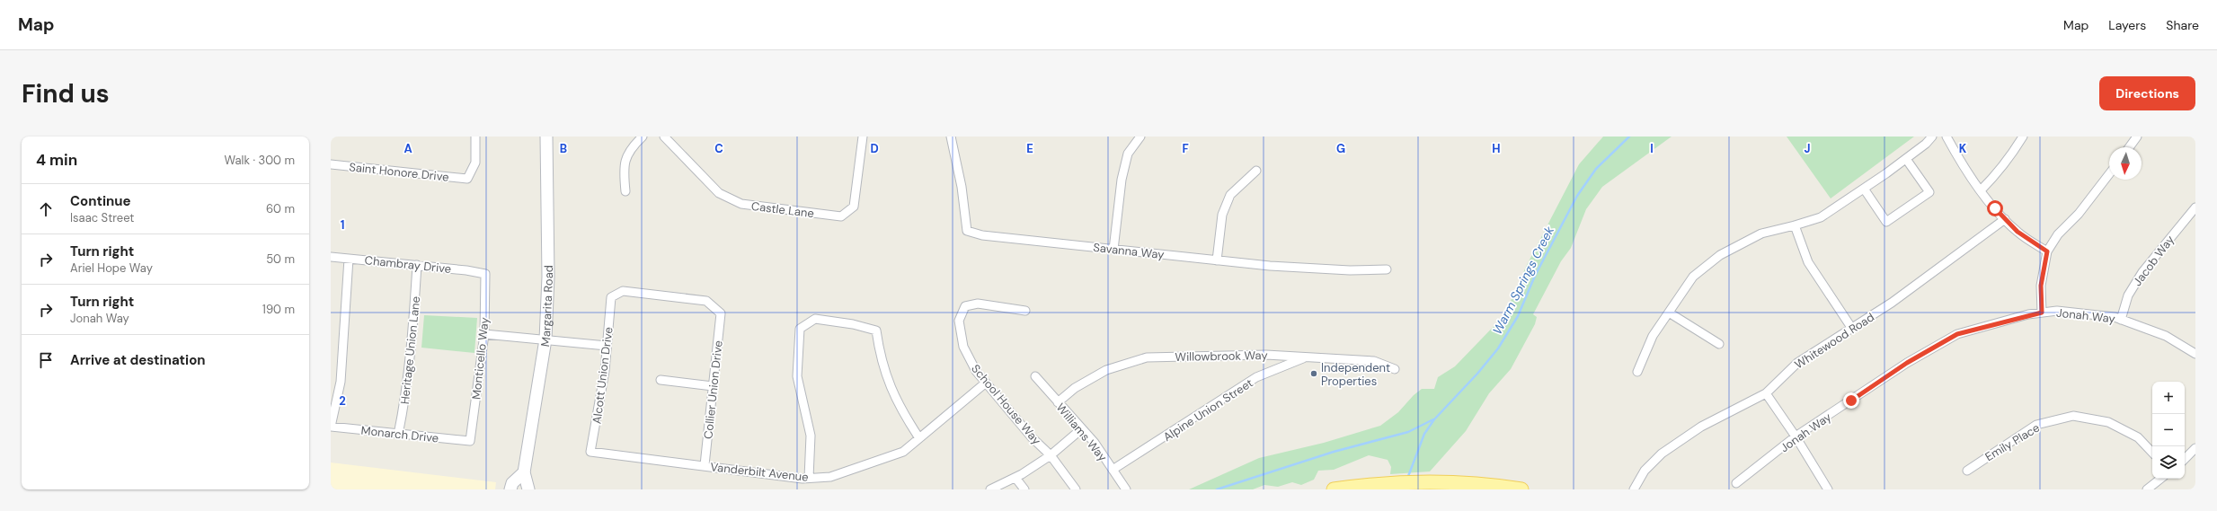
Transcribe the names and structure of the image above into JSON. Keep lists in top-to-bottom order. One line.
{"streets":{"main road":["Margarita Road"],"street":["Saint Honore Drive","Castle Lane","Savanna Way","Jacob Way","Chambray Drive","Jonah Way","Whitewood Road","Heritage Union Lane","Willowbrook Way","Monticello Way","Alcott Union Drive","Collier Union Drive","School House Way","Alpine Union Street","Williams Way","Monarch Drive","Emily Place","Vanderbilt Avenue"]},"crossings":[["Jacob Way","Jonah Way"],["Chambray Drive","Heritage Union Lane"],["Chambray Drive","Monticello Way"],["Heritage Union Lane","Monarch Drive"],["Willowbrook Way","Alpine Union Street"],["Willowbrook Way","Williams Way"],["Monticello Way","Monarch Drive"],["Alcott Union Drive","Collier Union Drive"],["Alcott Union Drive","Vanderbilt Avenue"],["Collier Union Drive","Vanderbilt Avenue"],["School House Way","Vanderbilt Avenue"],["Alpine Union Street","Williams Way"]],"water":["Warm Springs Creek"],"places":["Independent Properties"],"north":"bottom","page":{"header":"Map","nav":["Map","Layers","Share"],"buttons":"Directions","title":"Find us","heading":["4 min","Walk · 300 m"],"list":[["Continue","Isaac Street","60 m"],["Turn right","Ariel Hope Way","50 m"],["Turn right","Jonah Way","190 m"],"Arrive at destination"],"map_buttons":["+","−"]},"grid":{"columns":["A","B","C","D","E","F","G","H","I","J","K"],"rows":["1","2"]}}
